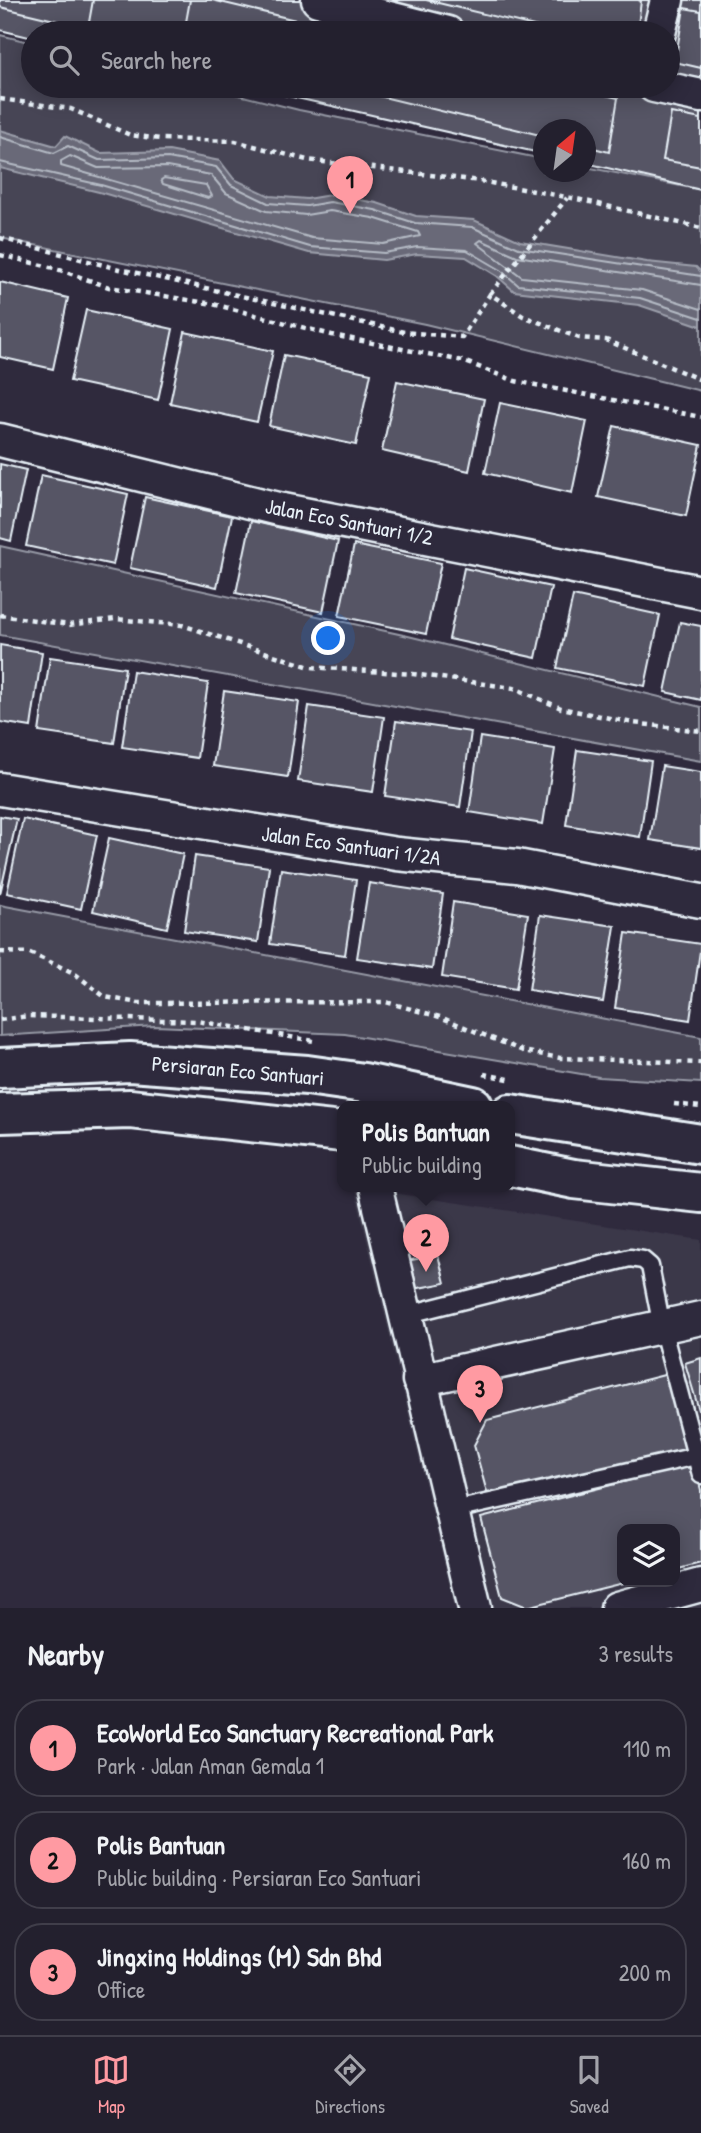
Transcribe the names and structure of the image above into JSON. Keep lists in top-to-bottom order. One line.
{"streets":{"street":["Jalan Eco Santuari 1/2","Jalan Eco Santuari 1/2A","Persiaran Eco Santuari"]},"north":"top right","page":{"search":"Search here","pins":["1","2","3"],"popup":["Polis Bantuan","Public building"],"heading":["Nearby","3 results"],"list":[{"mark":"1","name":"EcoWorld Eco Sanctuary Recreational Park","note":"Park · Jalan Aman Gemala 1","value":"110 m"},{"mark":"2","name":"Polis Bantuan","note":"Public building · Persiaran Eco Santuari","value":"160 m"},{"mark":"3","name":"Jingxing Holdings (M) Sdn Bhd","note":"Office","value":"200 m"}],"nav":["Map","Directions","Saved"]}}
